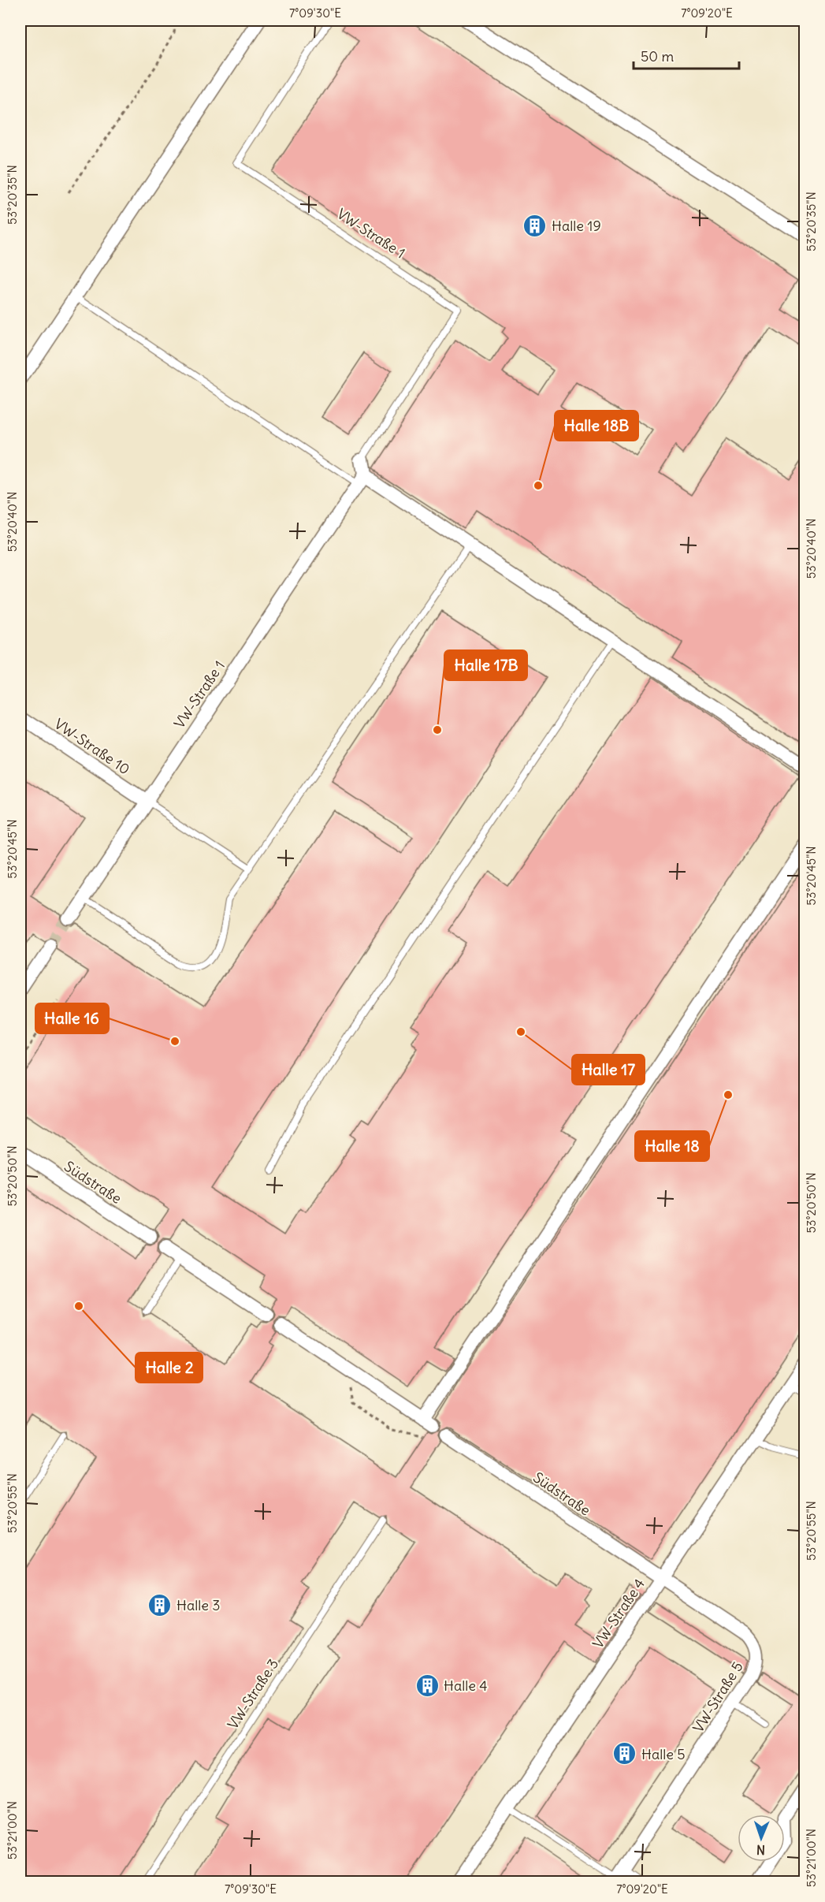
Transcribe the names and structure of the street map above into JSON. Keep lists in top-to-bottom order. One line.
{"streets":{"street":["VW-Straße 1","VW-Straße 10","Südstraße","VW-Straße 4","VW-Straße 5"],"lane":["VW-Straße 3"]},"crossings":[["VW-Straße 1","VW-Straße 10"],["Südstraße","VW-Straße 4"],["Südstraße","VW-Straße 5"],["VW-Straße 4","VW-Straße 5"]],"places":{"building":["Halle 19","Halle 3","Halle 4","Halle 5"],"other":["Halle 18B","Halle 17B","Halle 17","Halle 16","Halle 18","Halle 2"]},"scale_bar":"50 m","north":"bottom","coordinates":["7°09'30\"E","7°09'20\"E","53°20'35\"N","53°20'40\"N","53°20'45\"N","53°20'50\"N","53°20'55\"N","53°21'00\"N"]}
